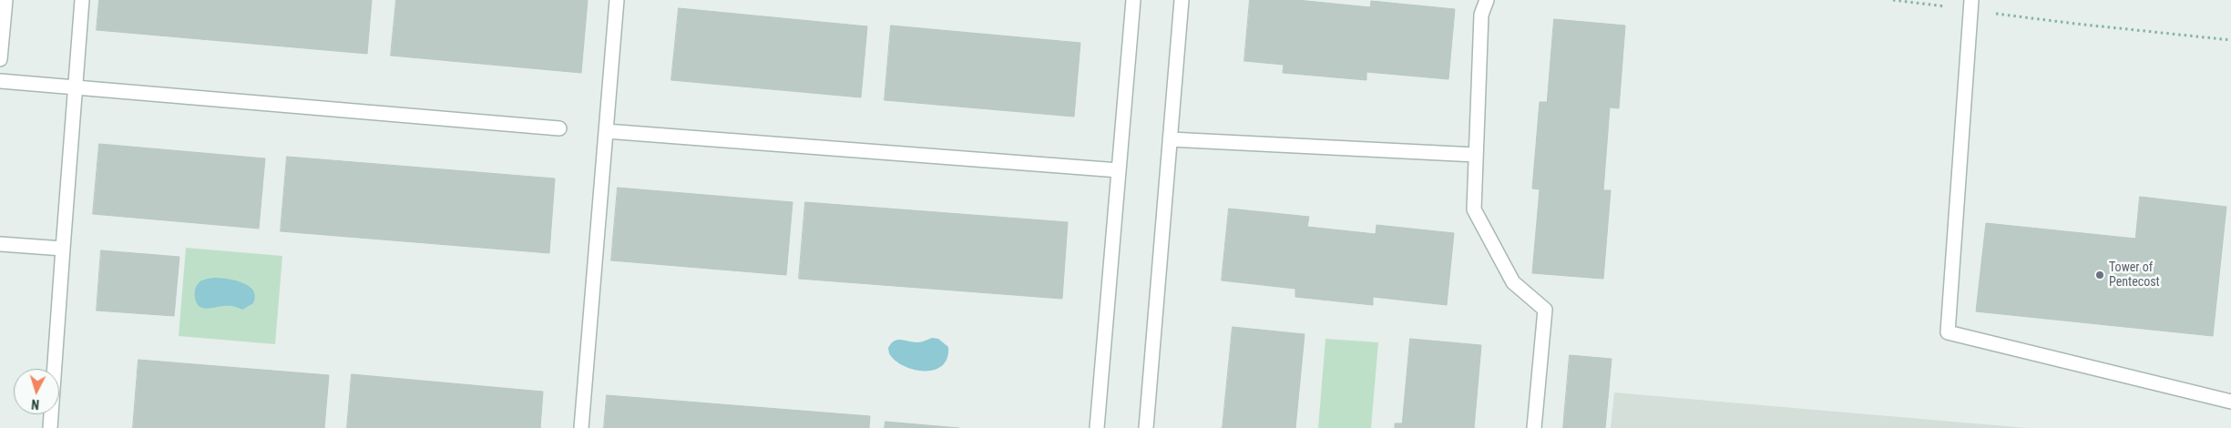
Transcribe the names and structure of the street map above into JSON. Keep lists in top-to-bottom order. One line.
{"places":["Tower of Pentecost"],"north":"bottom"}
